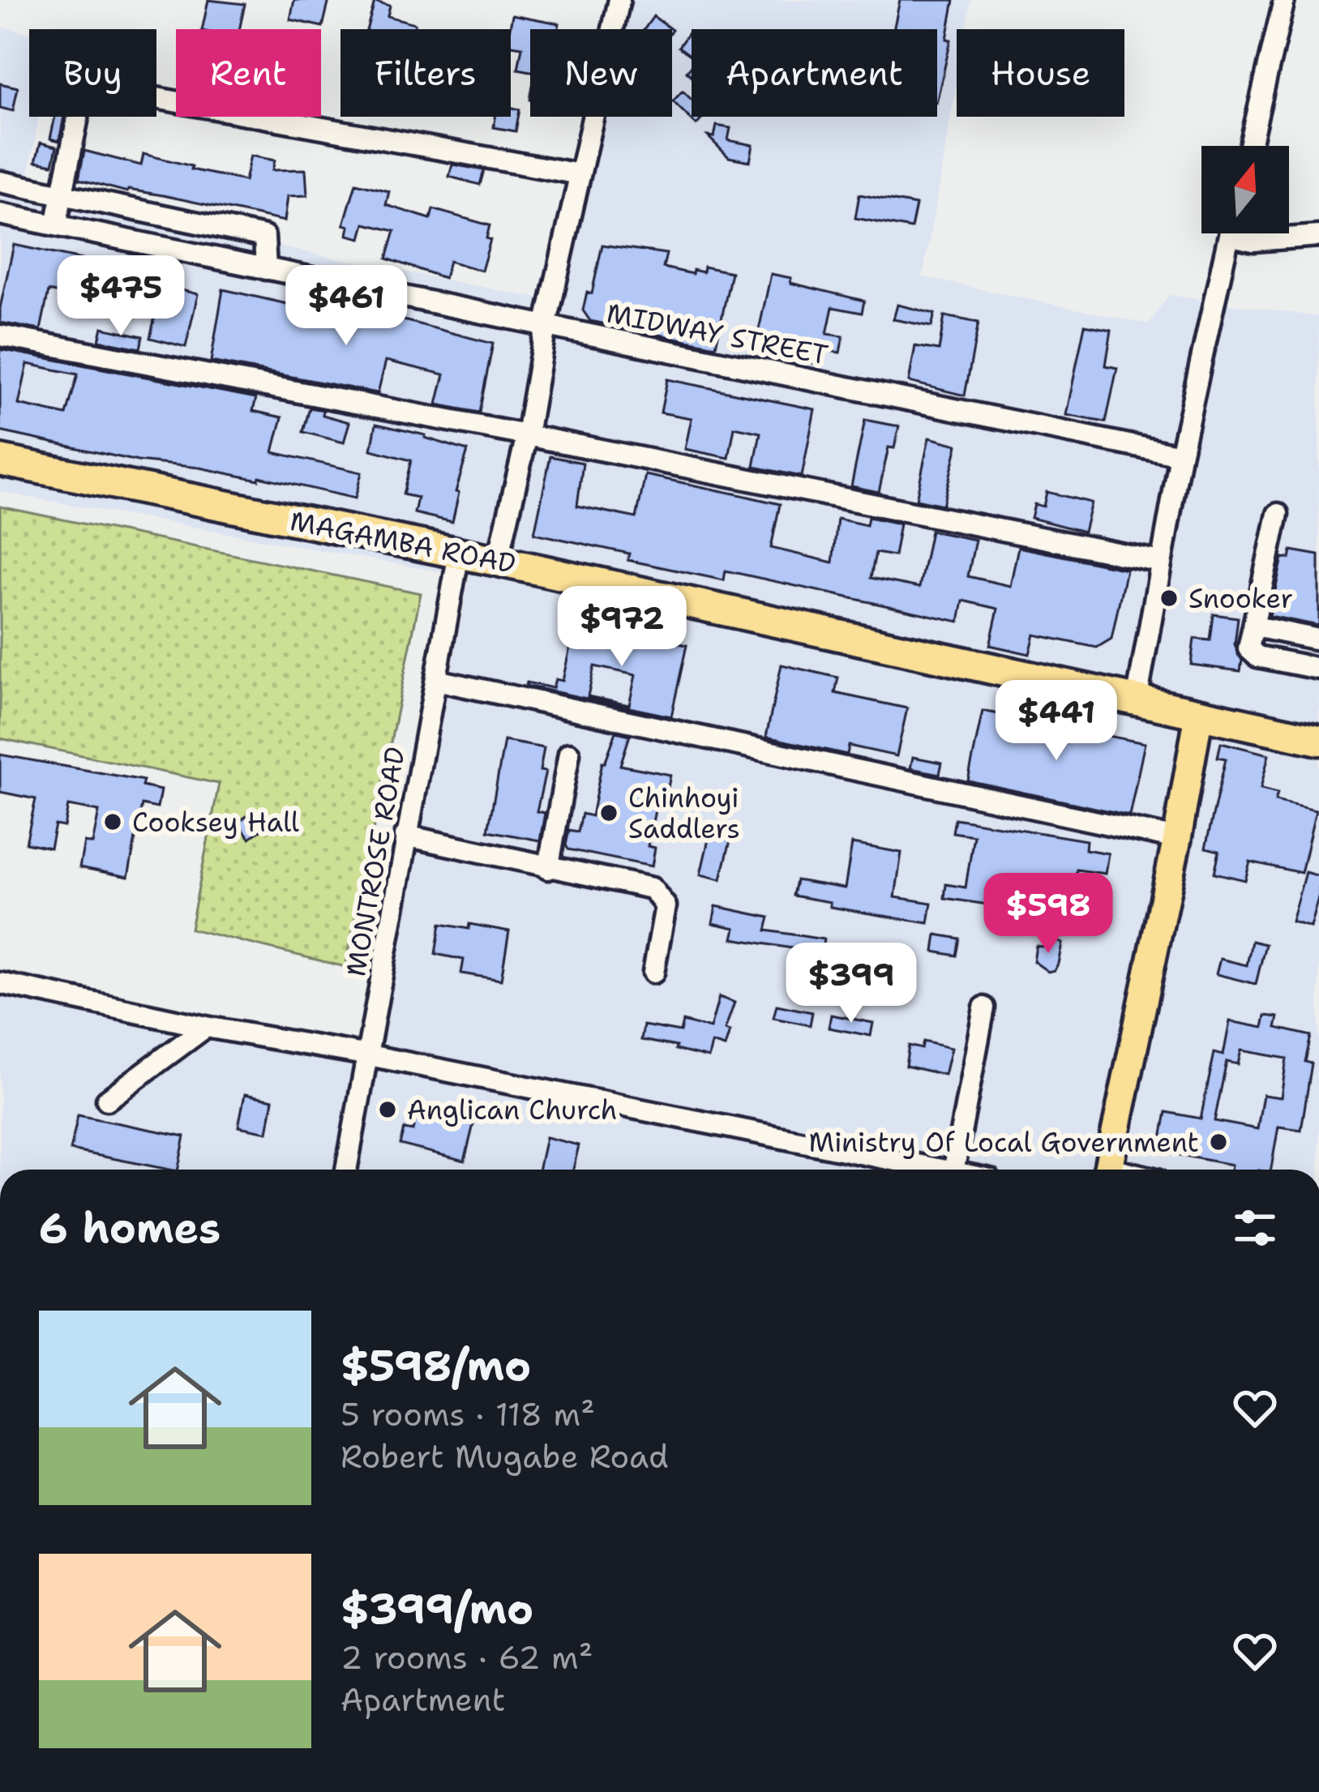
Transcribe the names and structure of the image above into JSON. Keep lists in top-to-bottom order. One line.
{"streets":{"highway":["MAGAMBA ROAD"],"street":["MIDWAY STREET","MONTROSE ROAD"]},"crossings":[["MAGAMBA ROAD","MONTROSE ROAD"]],"places":["Snooker","Chinhoyi Saddlers","Cooksey Hall","Anglican Church","Ministry Of Local Government"],"north":"top","page":{"chip":["Buy","Rent","Filters","New","Apartment","House"],"price":["$475","$461","$972","$441","$598","$399"],"heading":"6 homes","list":[{"name":"$598/mo","note":"5 rooms · 118 m² · Robert Mugabe Road"},{"name":"$399/mo","note":"2 rooms · 62 m² · Apartment"}]}}
